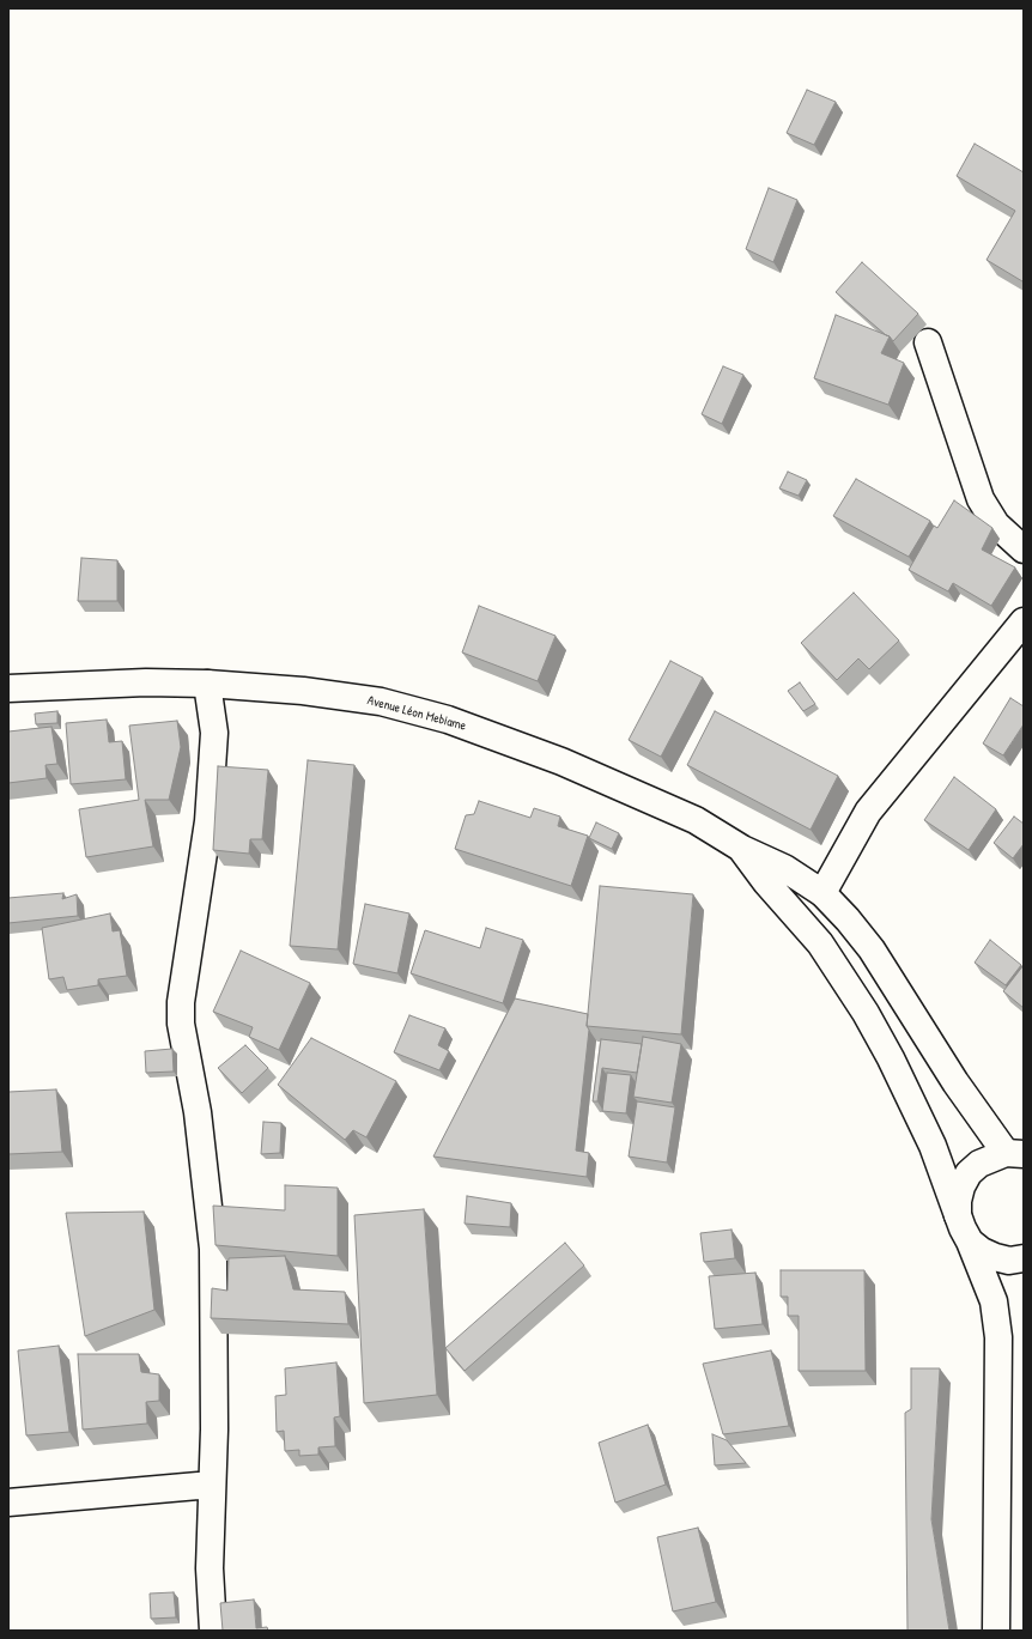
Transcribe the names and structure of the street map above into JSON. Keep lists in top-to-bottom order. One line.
{"streets":{"street":["Avenue Léon Mebiame"]}}
